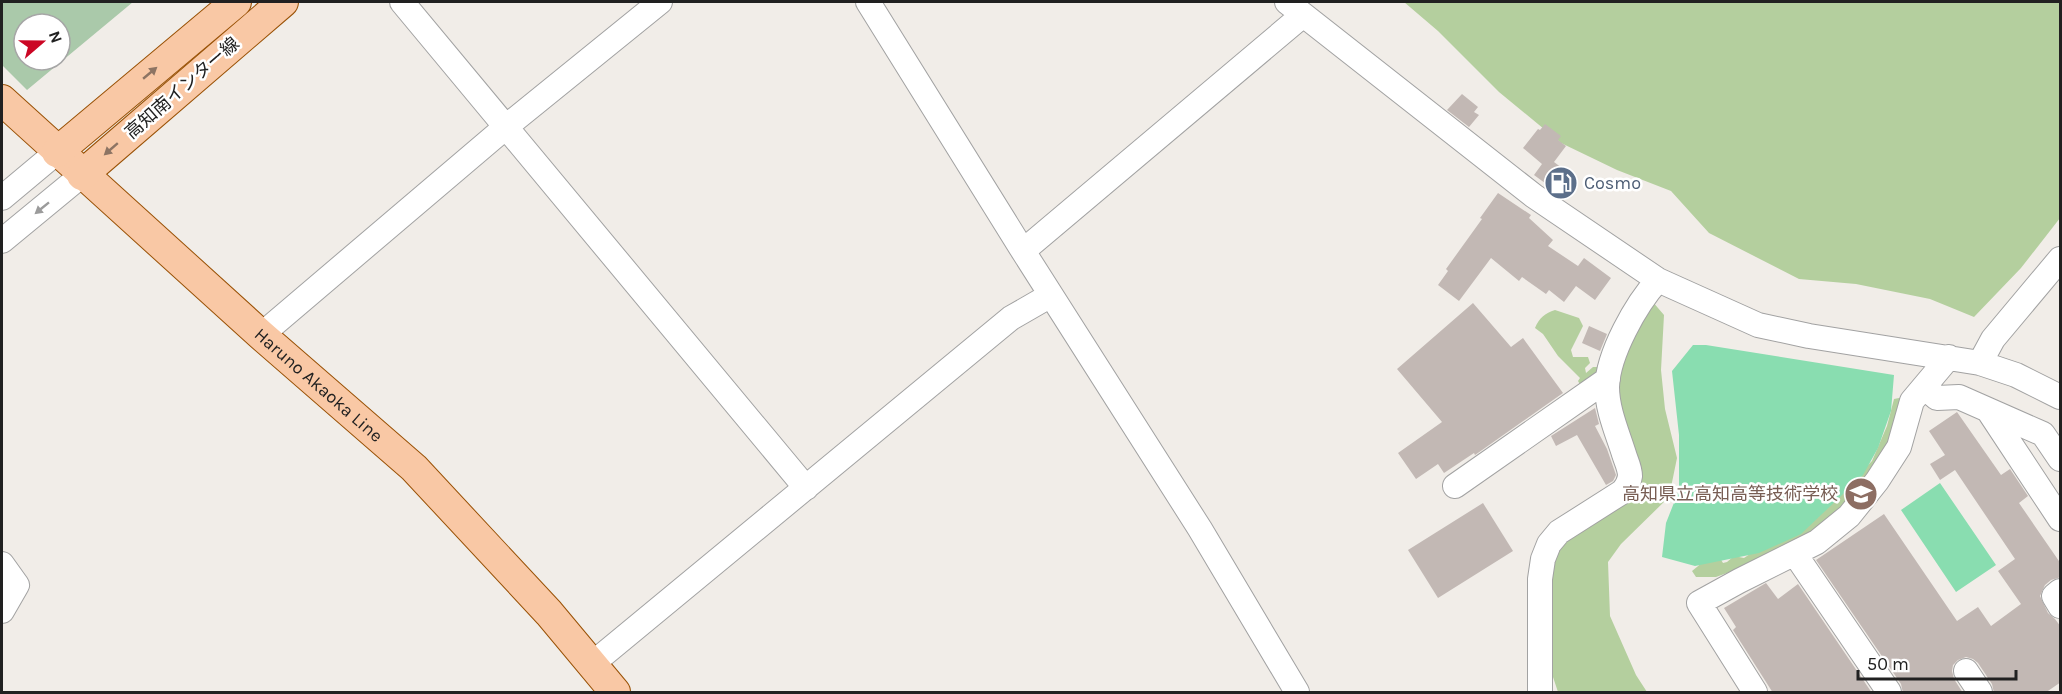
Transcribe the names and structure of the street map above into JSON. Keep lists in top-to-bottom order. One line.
{"streets":{"main road":["高知南インター線","Haruno Akaoka Line"]},"crossings":[["高知南インター線","Haruno Akaoka Line"]],"places":{"fuel station":["Cosmo"],"school or university":["高知県立高知高等技術学校"]},"scale_bar":"50 m","north":"right"}
